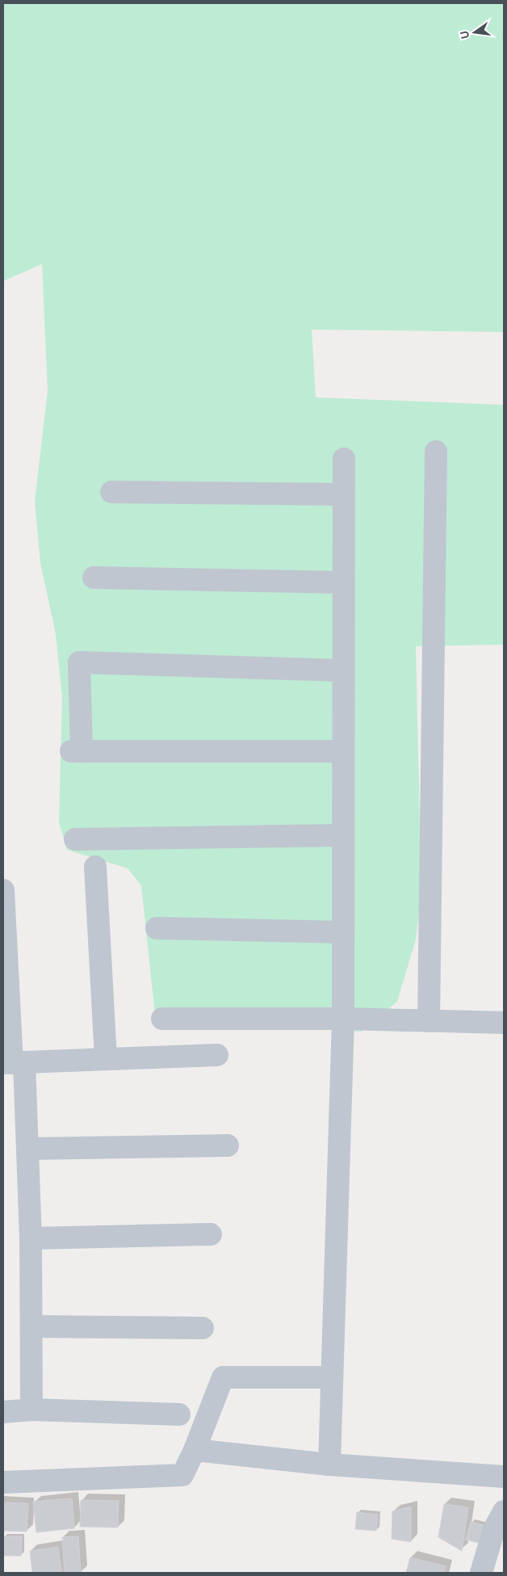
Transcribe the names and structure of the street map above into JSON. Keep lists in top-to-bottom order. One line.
{"north":"left"}
